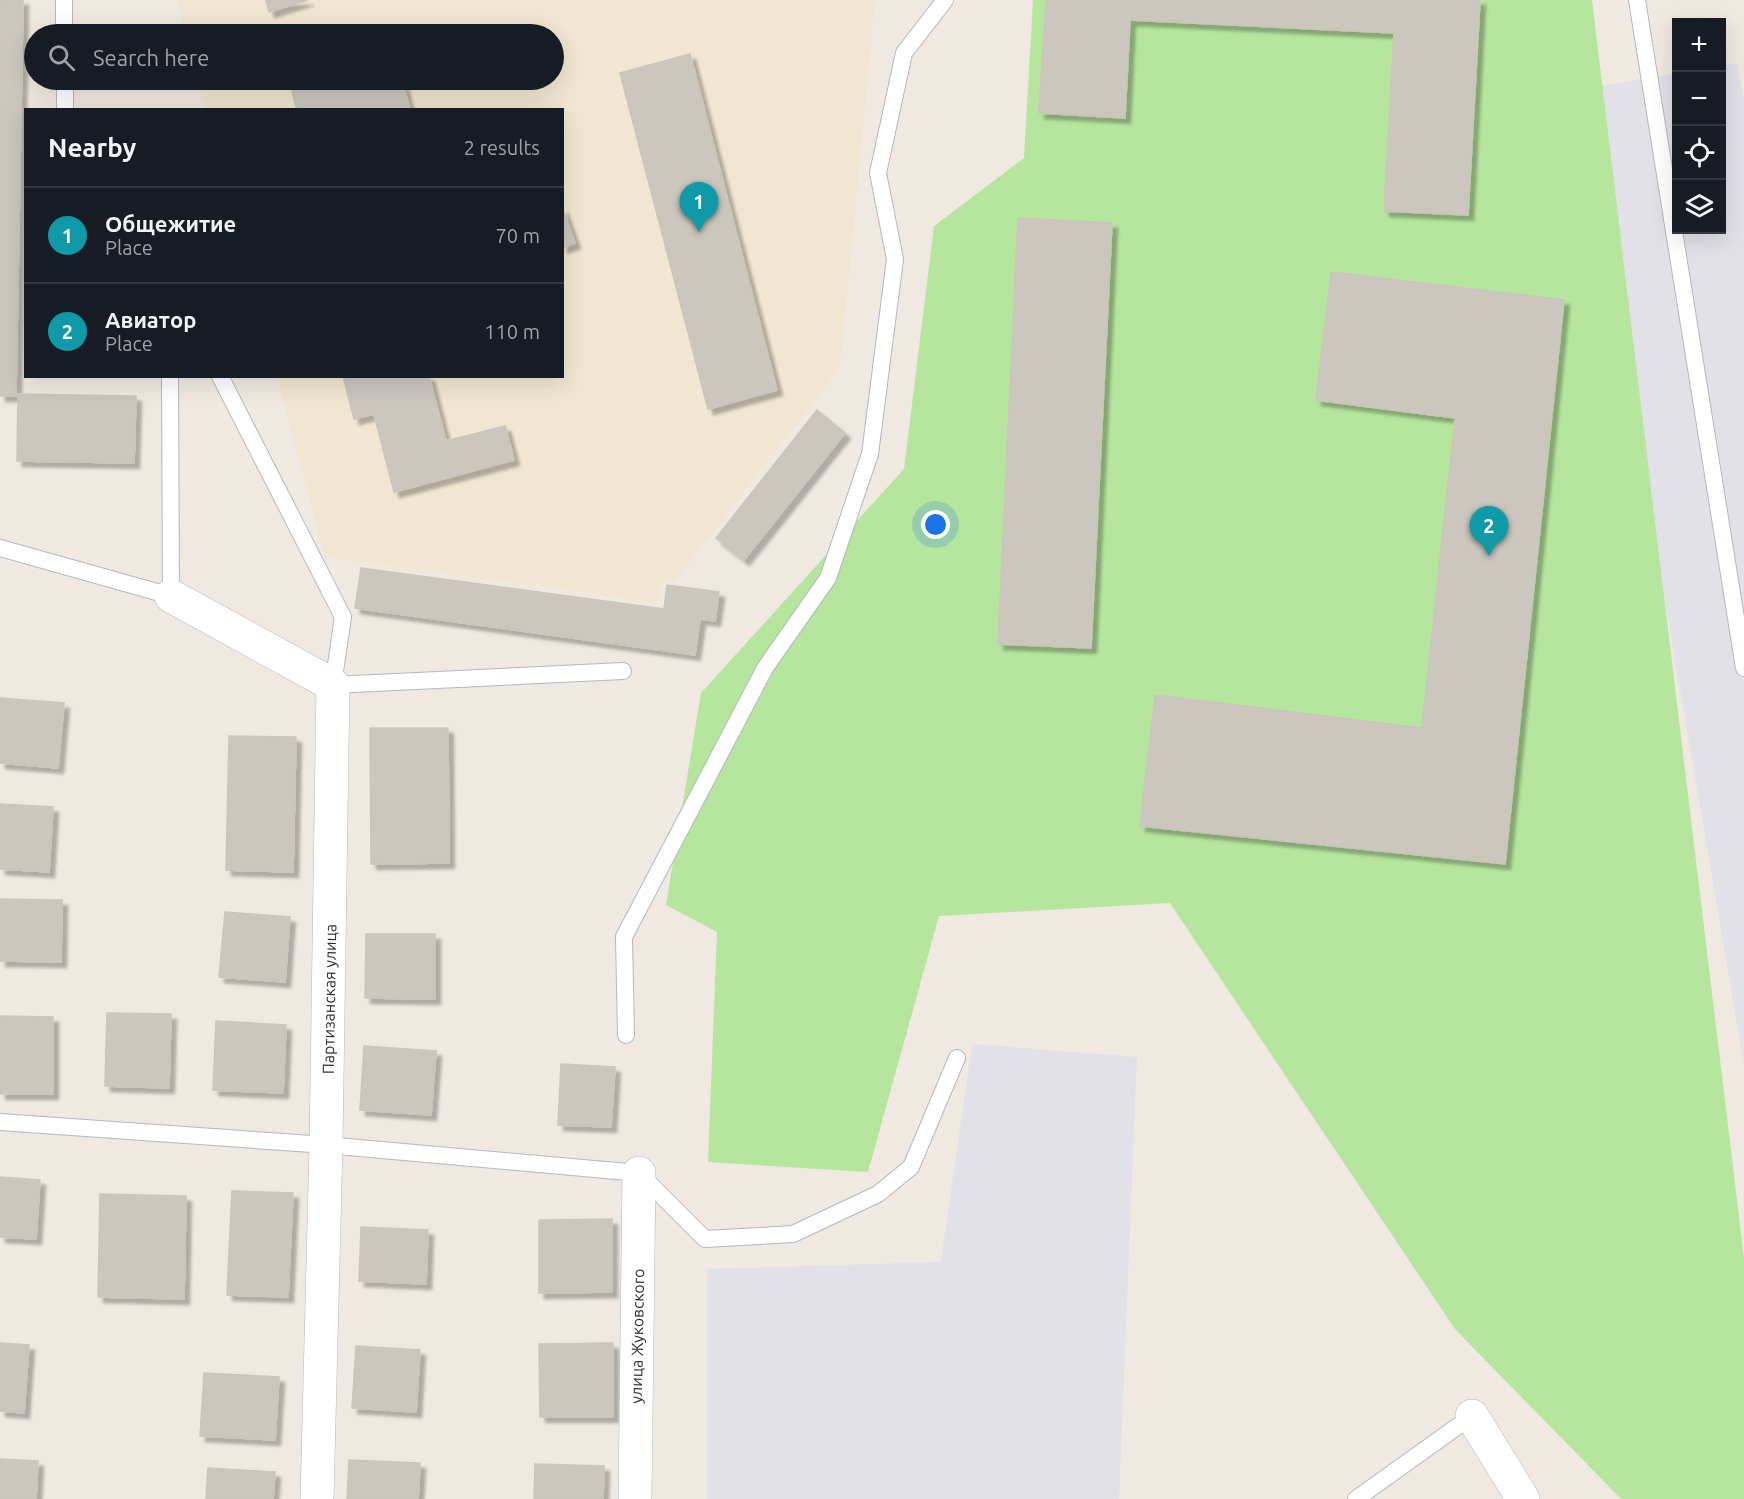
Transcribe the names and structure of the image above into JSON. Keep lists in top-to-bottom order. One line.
{"streets":{"street":["Партизанская улица","улица Жуковского"]},"page":{"map_buttons":["+","−"],"search":"Search here","heading":["Nearby","2 results"],"pins":["1","2"],"list":[{"mark":"1","name":"Общежитие","note":"Place","value":"70 m"},{"mark":"2","name":"Авиатор","note":"Place","value":"110 m"}]}}
